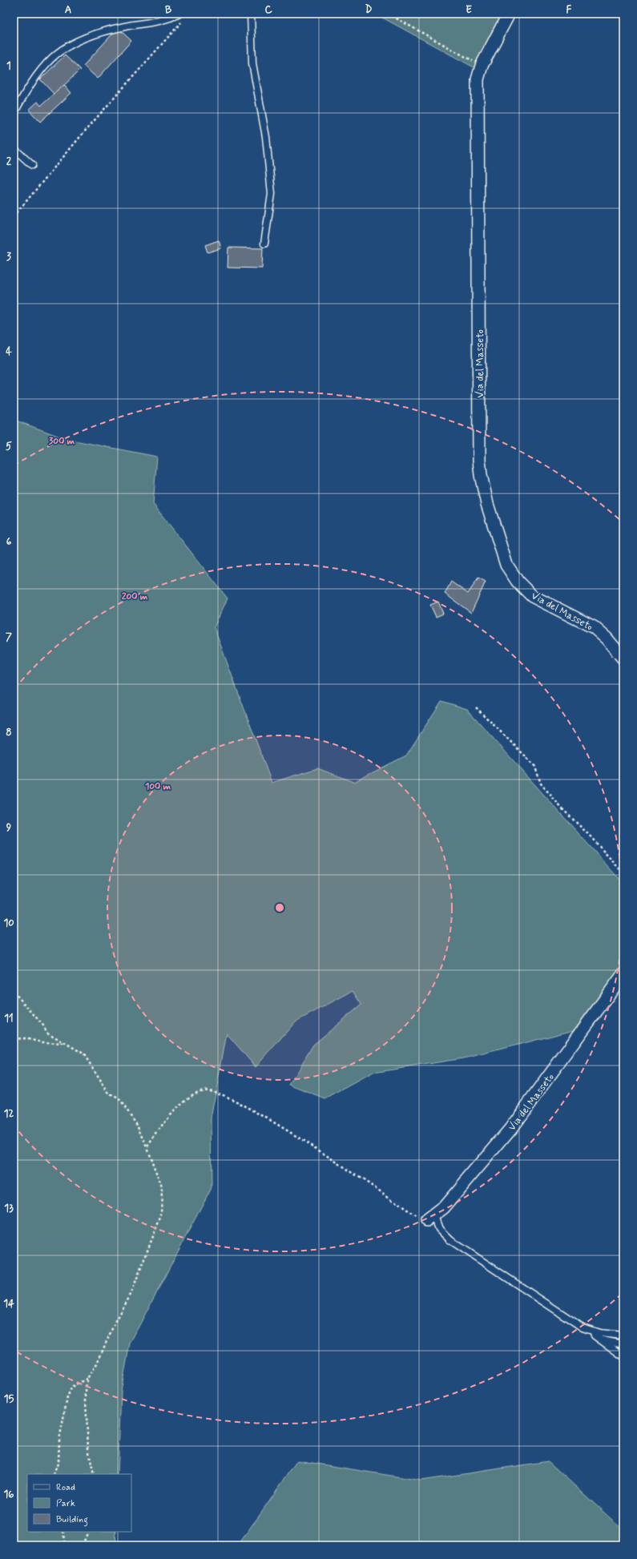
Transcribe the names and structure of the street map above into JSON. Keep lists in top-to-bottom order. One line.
{"streets":{"street":["Via del Masseto"]},"legend":["Road","Park","Building"],"grid":{"columns":["A","B","C","D","E","F"],"rows":["1","2","3","4","5","6","7","8","9","10","11","12","13","14","15","16"]},"rings":["300 m","200 m","100 m"]}
